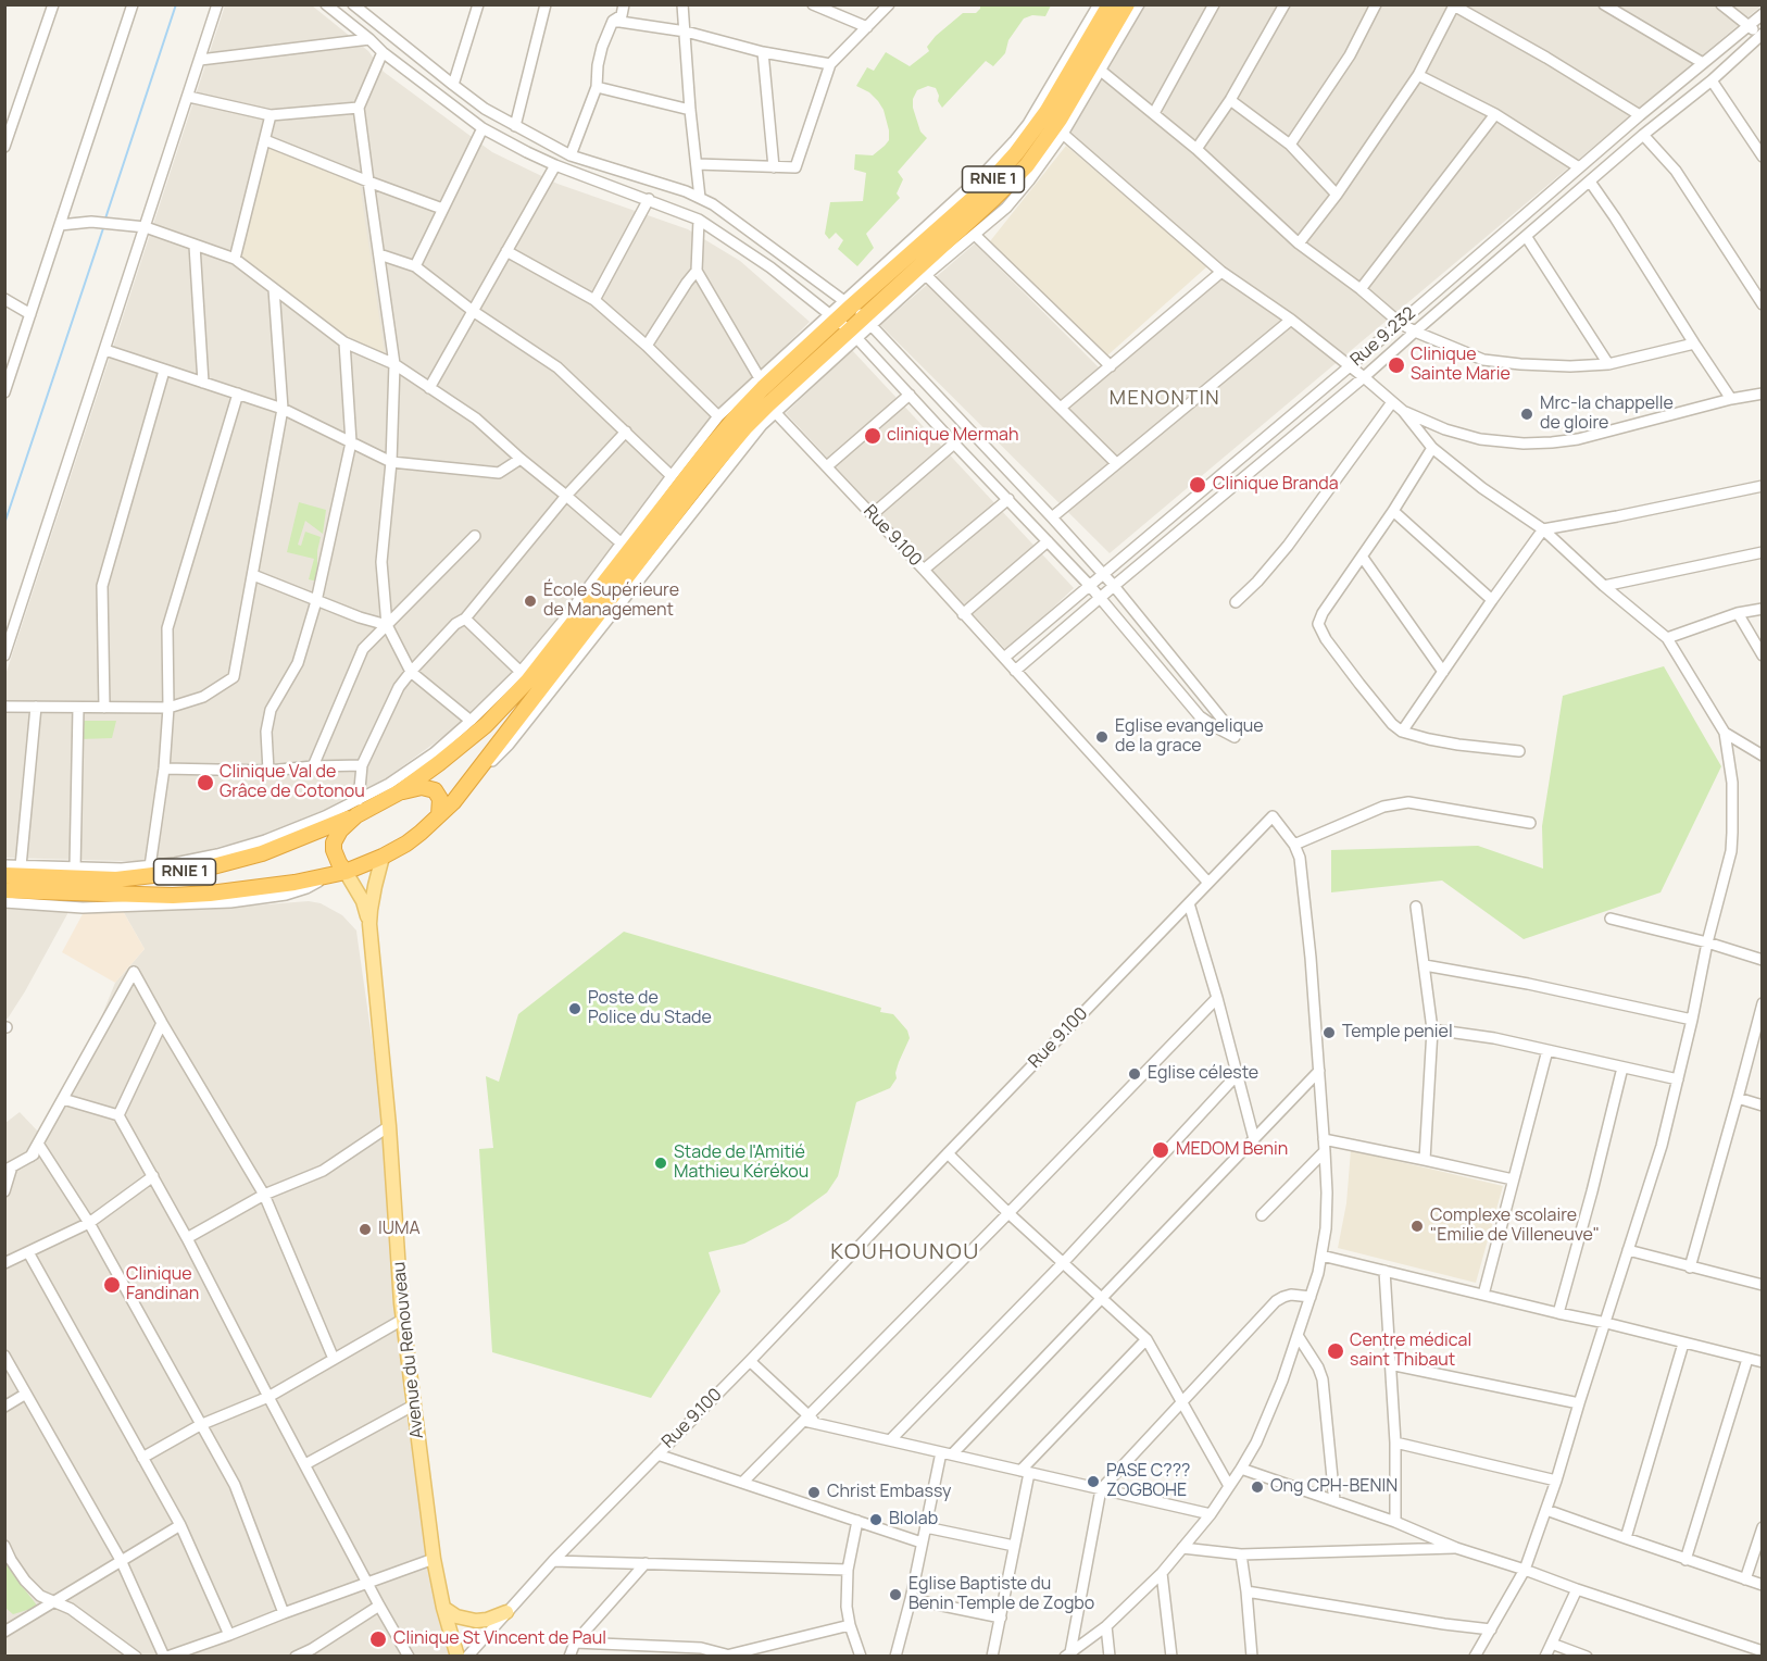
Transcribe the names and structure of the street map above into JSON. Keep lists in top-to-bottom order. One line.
{"streets":{"highway":["RNIE 1"],"main road":["Avenue du Renouveau"],"street":["Rue 9.232","Rue 9.100"]},"crossings":[["RNIE 1","Avenue du Renouveau"],["Rue 9.232","Rue 9.100"]],"districts":["MENONTIN","KOUHOUNOU"],"places":["Clinique Sainte Marie","Mrc-la chappelle de gloire","clinique Mermah","Clinique Branda","École Supérieure de Management","Eglise evangelique de la grace","Clinique Val de Grâce de Cotonou","Poste de Police du Stade","Temple peniel","Eglise céleste","MEDOM Benin","Stade de l'Amitié Mathieu Kérékou","Complexe scolaire \"Emilie de Villeneuve\"","IUMA","Clinique Fandinan","Centre médical saint Thibaut","PASE C??? ZOGBOHE","Ong CPH-BENIN","Christ Embassy","Blolab","Eglise Baptiste du Benin Temple de Zogbo","Clinique St Vincent de Paul"]}
